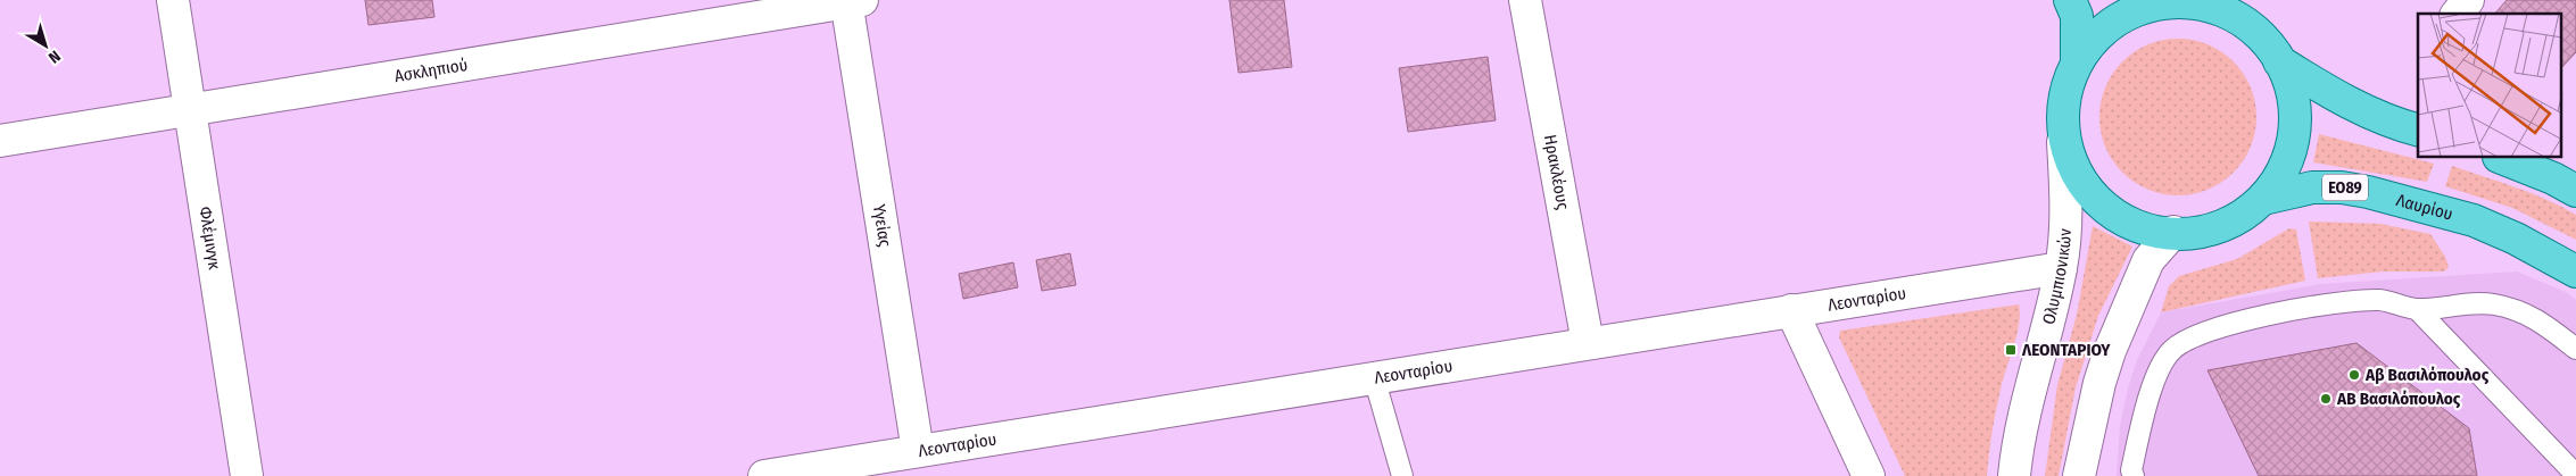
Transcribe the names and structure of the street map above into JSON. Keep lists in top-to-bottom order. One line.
{"streets":{"main road":["ΕΟ89","Λαυρίου"],"street":["Ασκληπιού","Ηρακλέους","Υγείας","Φλέμινγκ","Ολυμπιονικών","Λεονταρίου"]},"crossings":[["Ασκληπιού","Υγείας"],["Ασκληπιού","Φλέμινγκ"],["Ηρακλέους","Λεονταρίου"],["Λαυρίου","Ολυμπιονικών"],["Υγείας","Λεονταρίου"],["Ολυμπιονικών","Λεονταρίου"]],"places":{"transit":["ΛΕΟΝΤΑΡΙΟΥ"],"other":["Αβ Βασιλόπουλος","ΑΒ Βασιλόπουλος"]},"north":"bottom right"}
